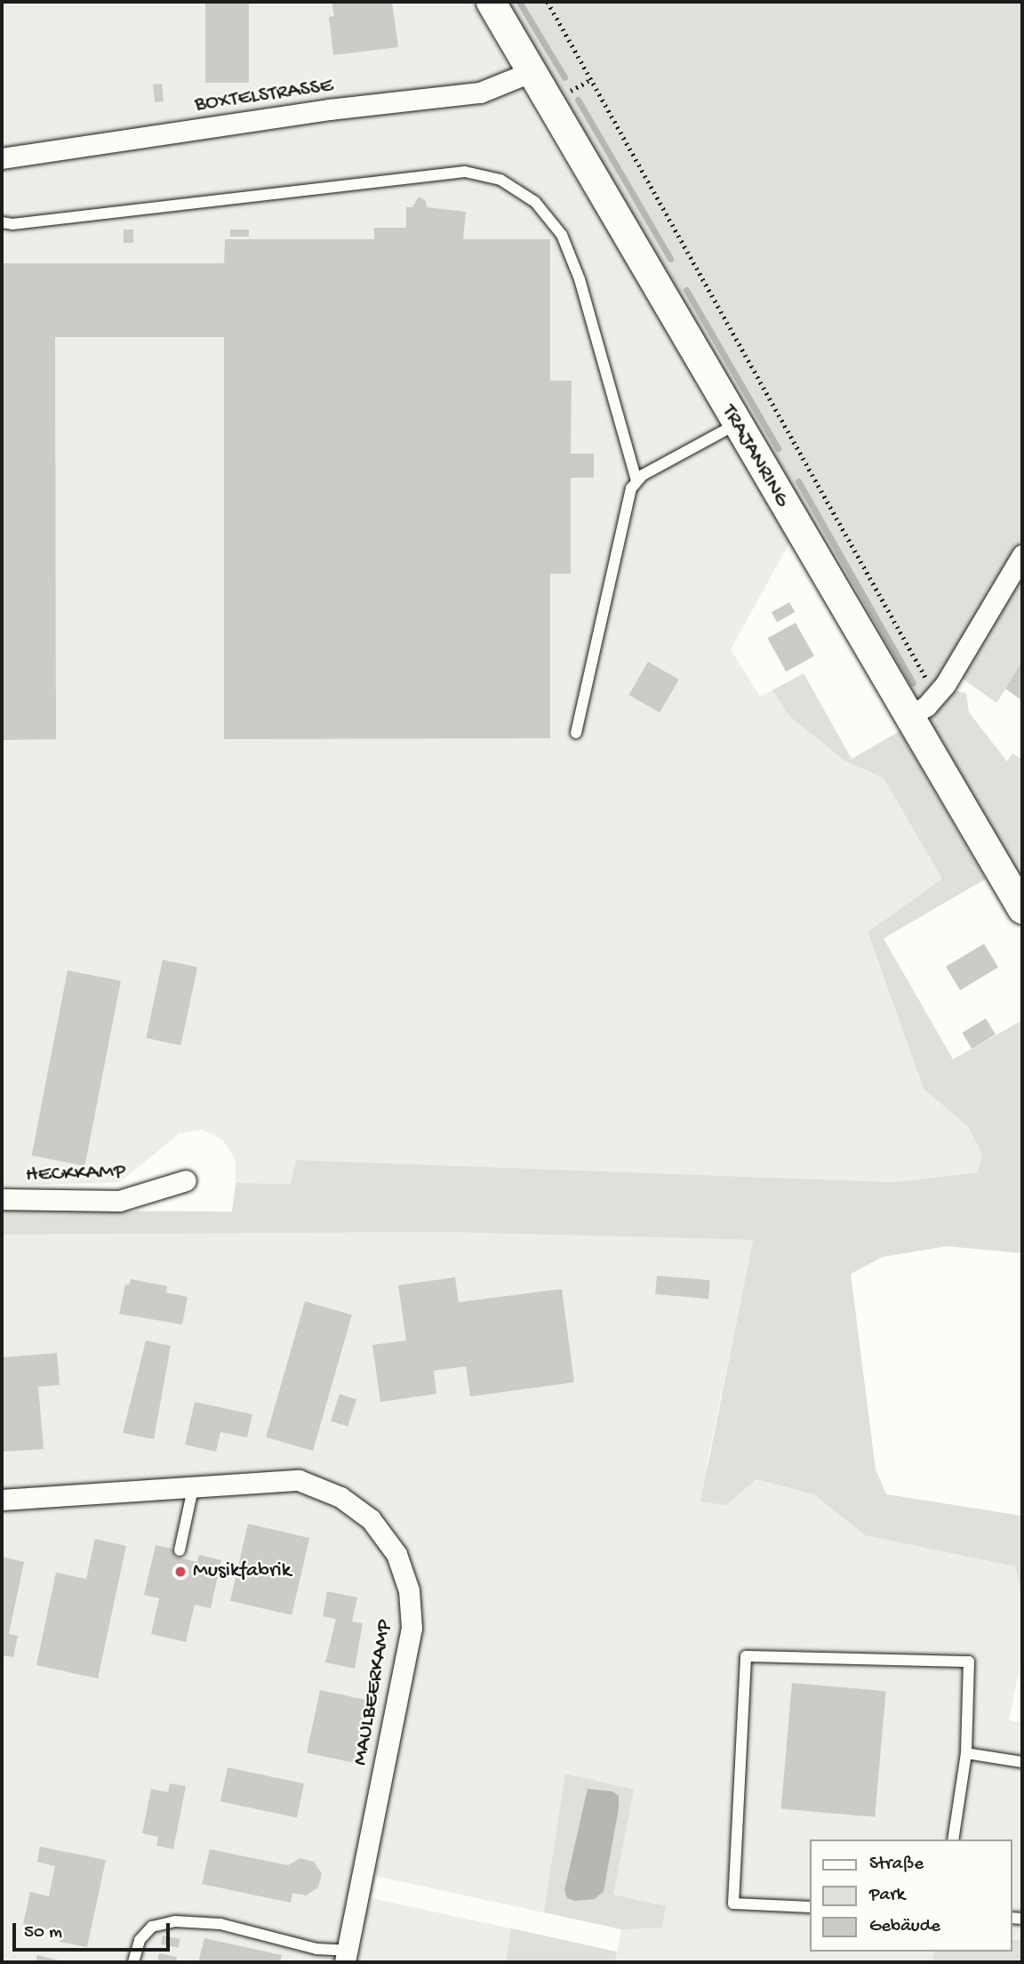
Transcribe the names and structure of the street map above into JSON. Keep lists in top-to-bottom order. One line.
{"streets":{"main road":["TRAJANRING"],"street":["BOXTELSTRASSE","HECKKAMP","MAULBEERKAMP"]},"crossings":[["BOXTELSTRASSE","TRAJANRING"]],"places":["Musikfabrik"],"legend":["Straße","Park","Gebäude"],"scale_bar":"50 m"}
